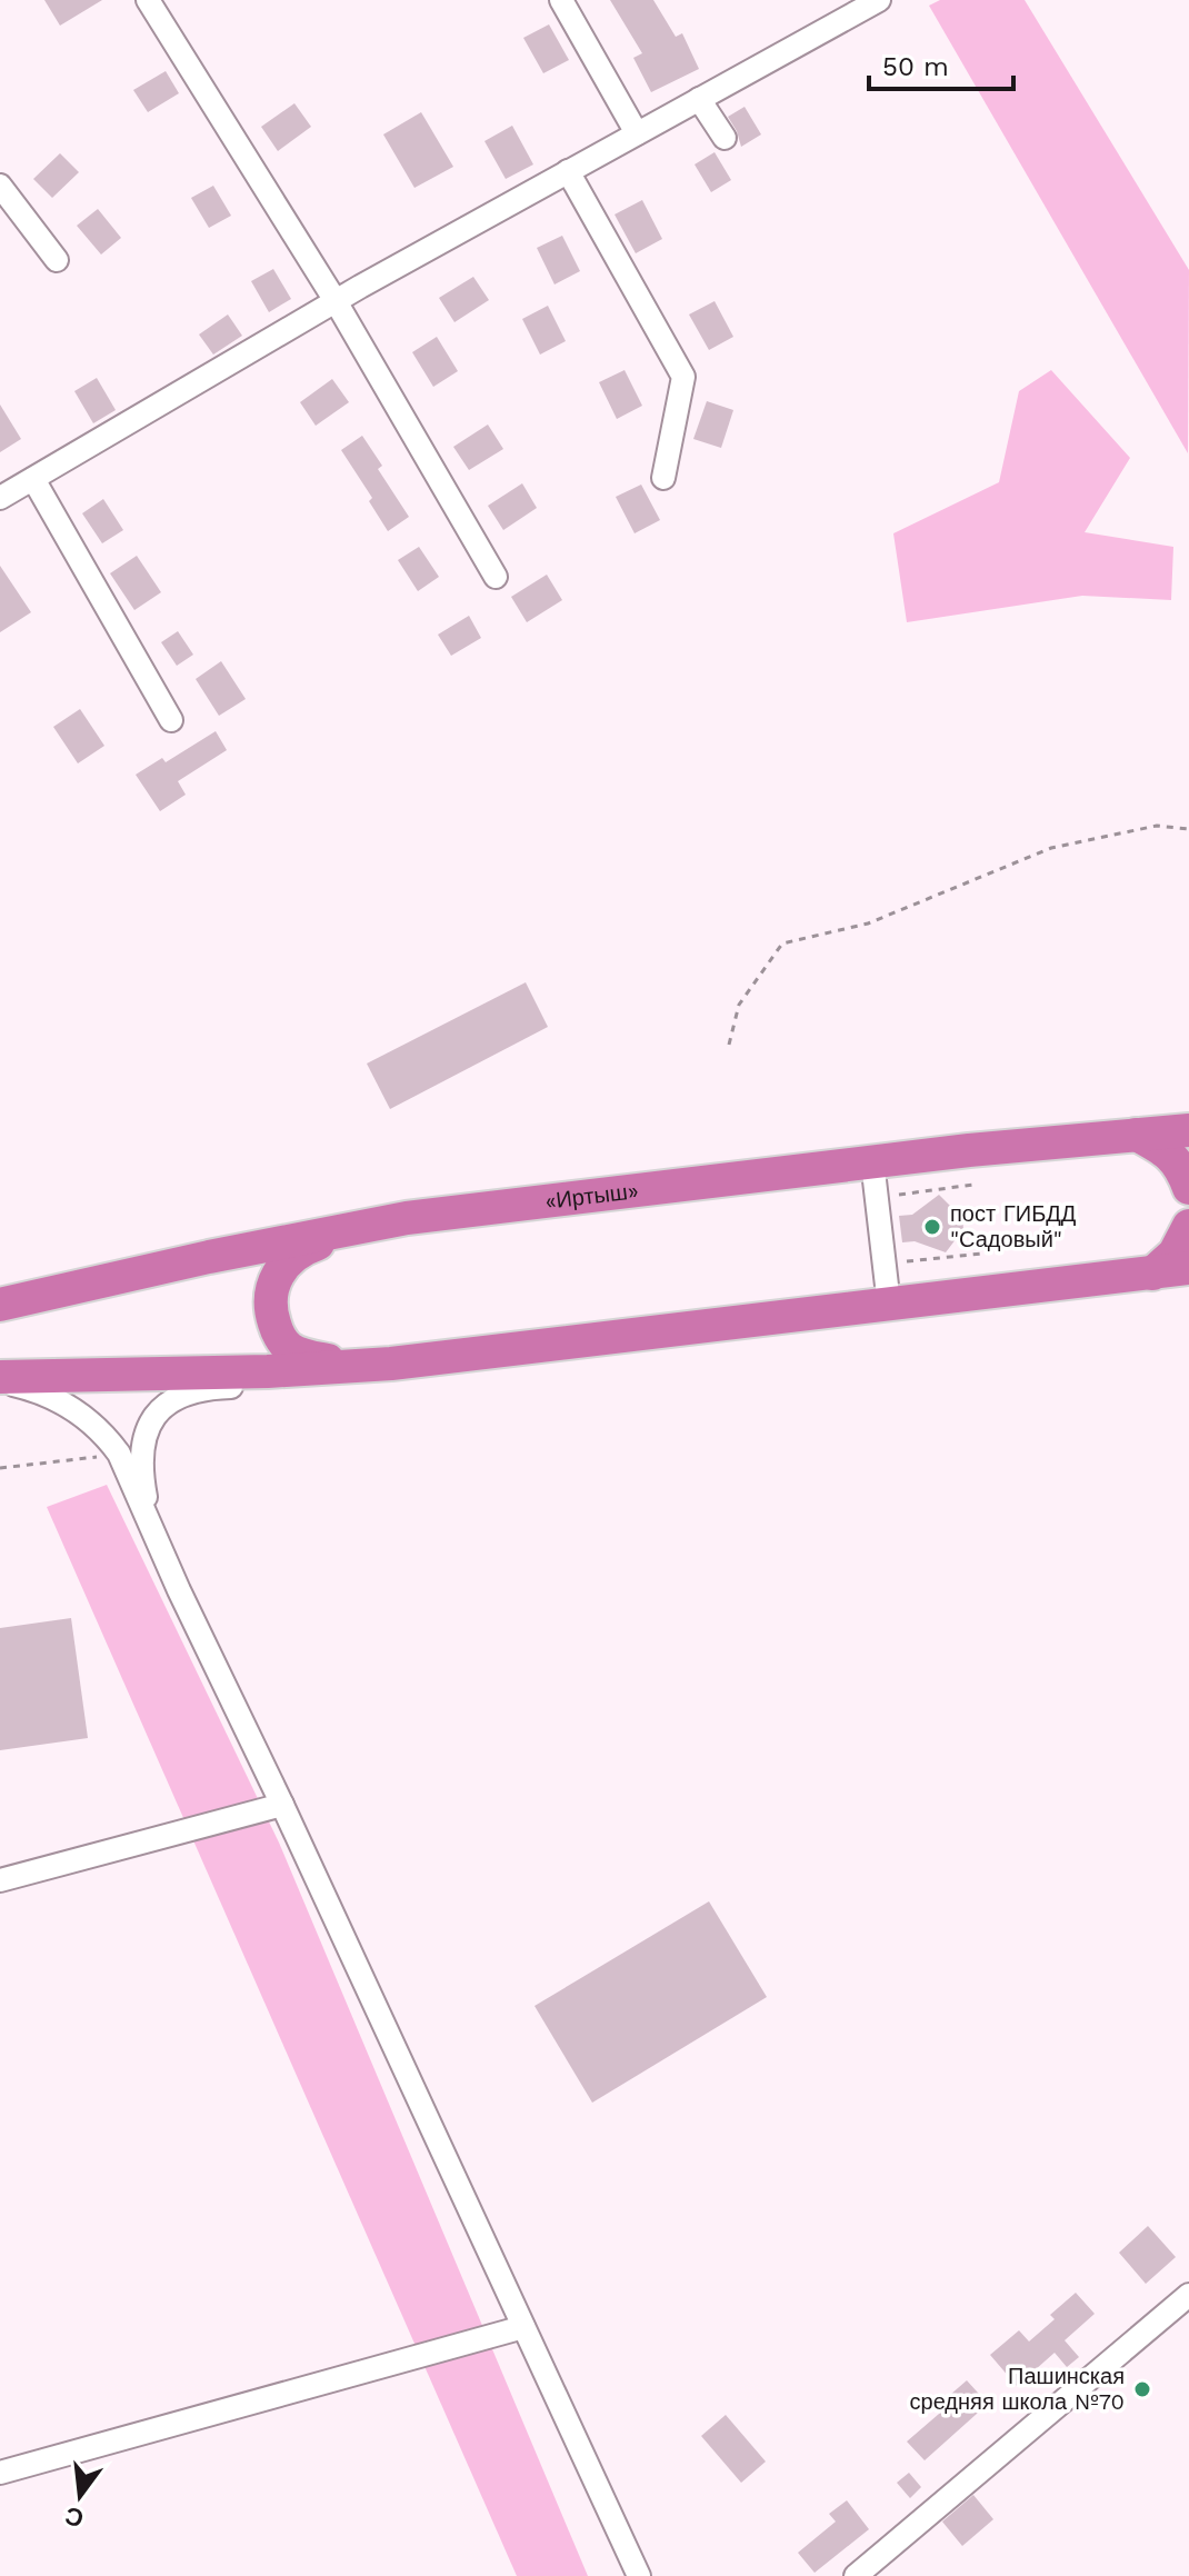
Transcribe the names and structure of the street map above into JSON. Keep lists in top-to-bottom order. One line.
{"streets":{"highway":["«Иртыш»"]},"places":["пост ГИБДД \"Садовый\"","Пашинская средняя школа №70"],"scale_bar":"50 m","north":"bottom"}
